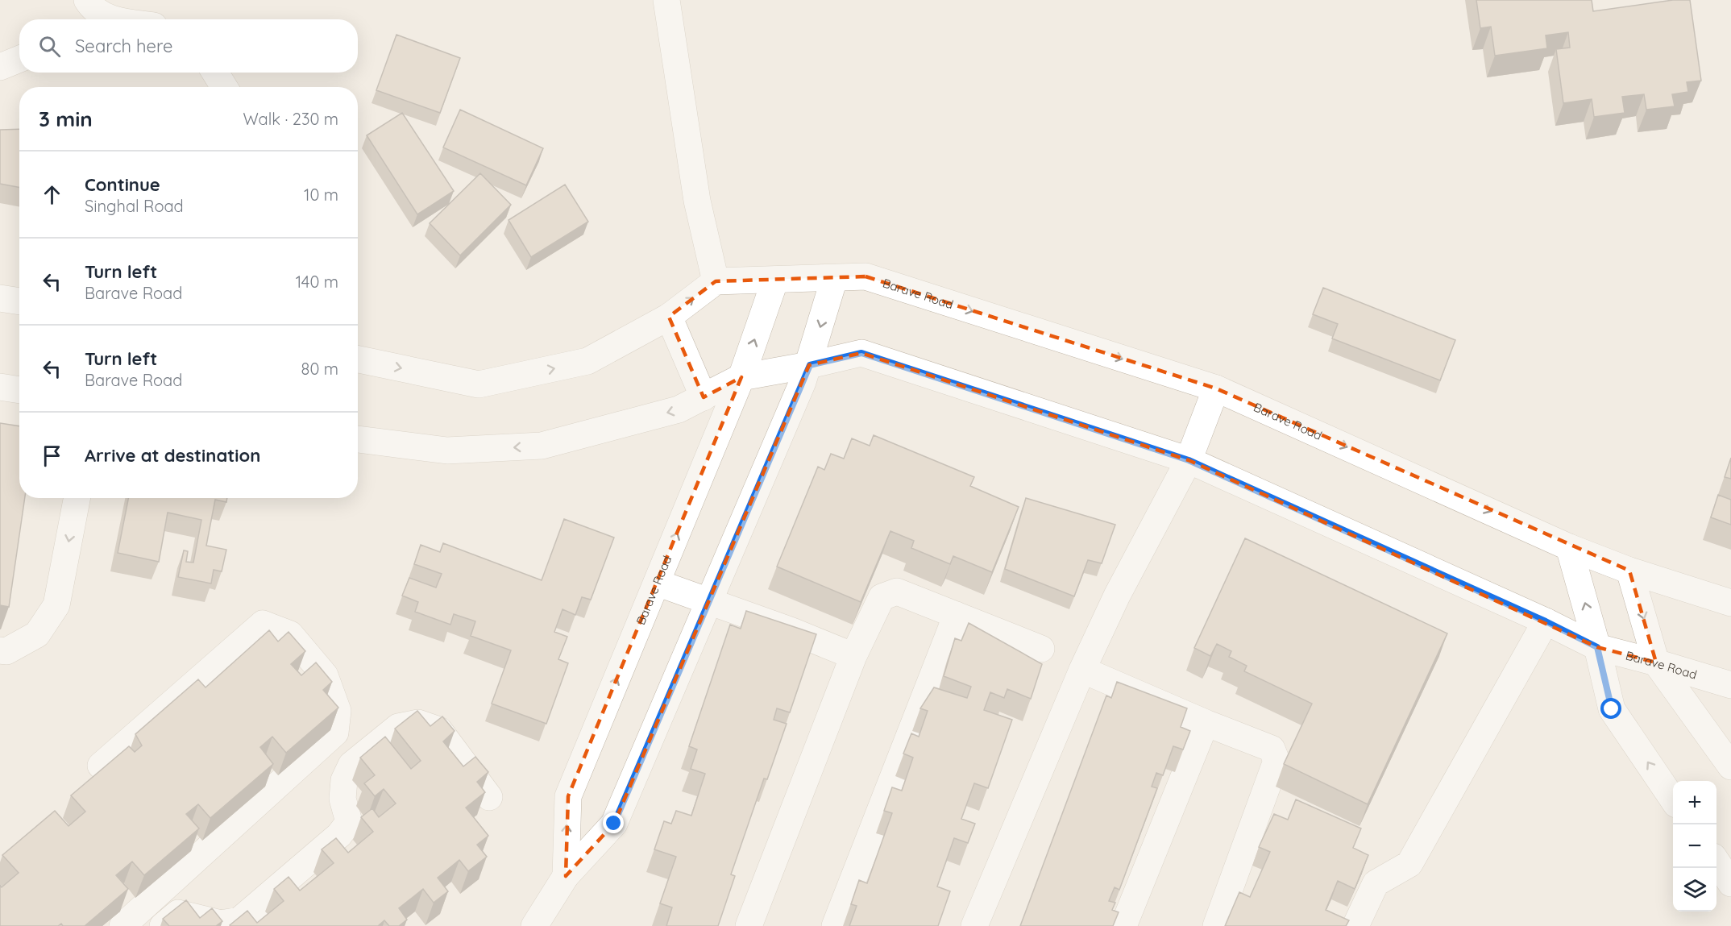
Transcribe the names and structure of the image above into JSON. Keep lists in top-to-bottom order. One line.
{"streets":{"street":["Barave Road"]},"page":{"search":"Search here","heading":["3 min","Walk · 230 m"],"list":[["Continue","Singhal Road","10 m"],["Turn left","Barave Road","140 m"],["Turn left","Barave Road","80 m"],"Arrive at destination"],"map_buttons":["+","−"]}}
